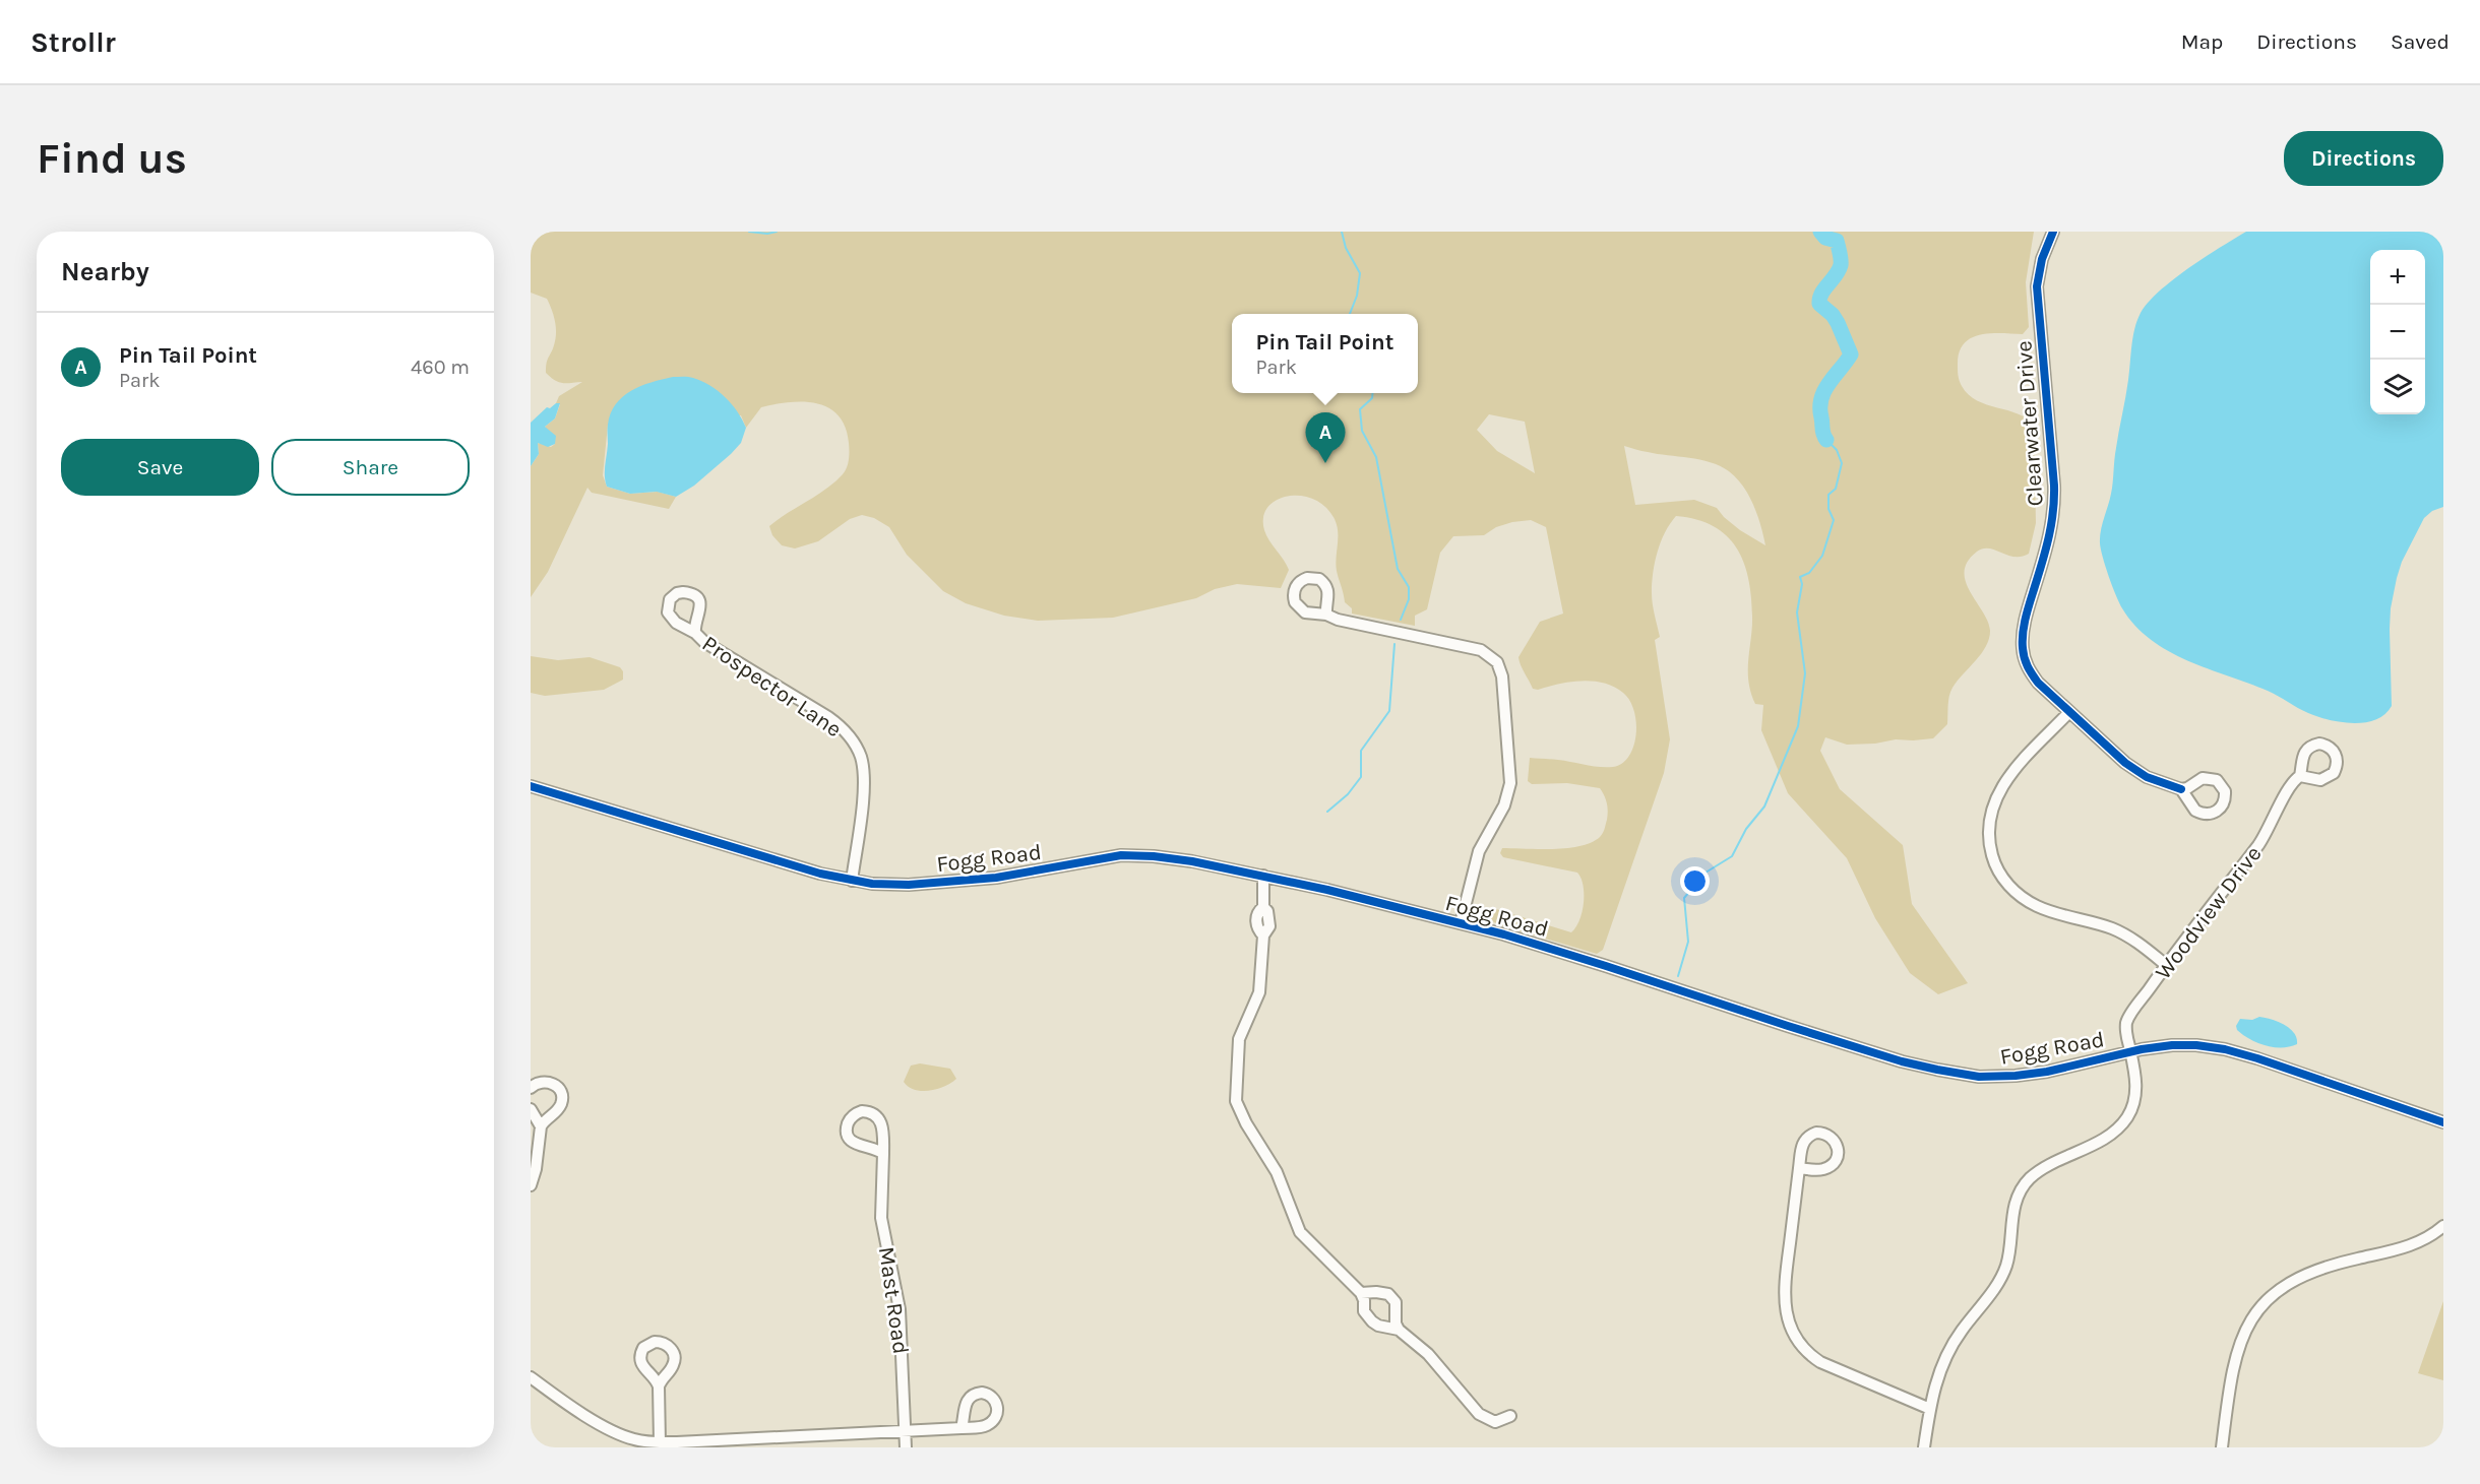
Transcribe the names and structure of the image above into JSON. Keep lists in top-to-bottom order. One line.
{"streets":{"street":["Clearwater Drive","Prospector Lane","Fogg Road","Woodview Drive","Mast Road"]},"crossings":[["Prospector Lane","Fogg Road"],["Fogg Road","Woodview Drive"]],"page":{"header":"Strollr","nav":["Map","Directions","Saved"],"buttons":["Directions",["Save","Share"]],"title":"Find us","heading":"Nearby","map_buttons":["+","−"],"list":[{"mark":"A","name":"Pin Tail Point","note":"Park","value":"460 m"}],"popup":["Pin Tail Point","Park"],"pins":"A"}}
